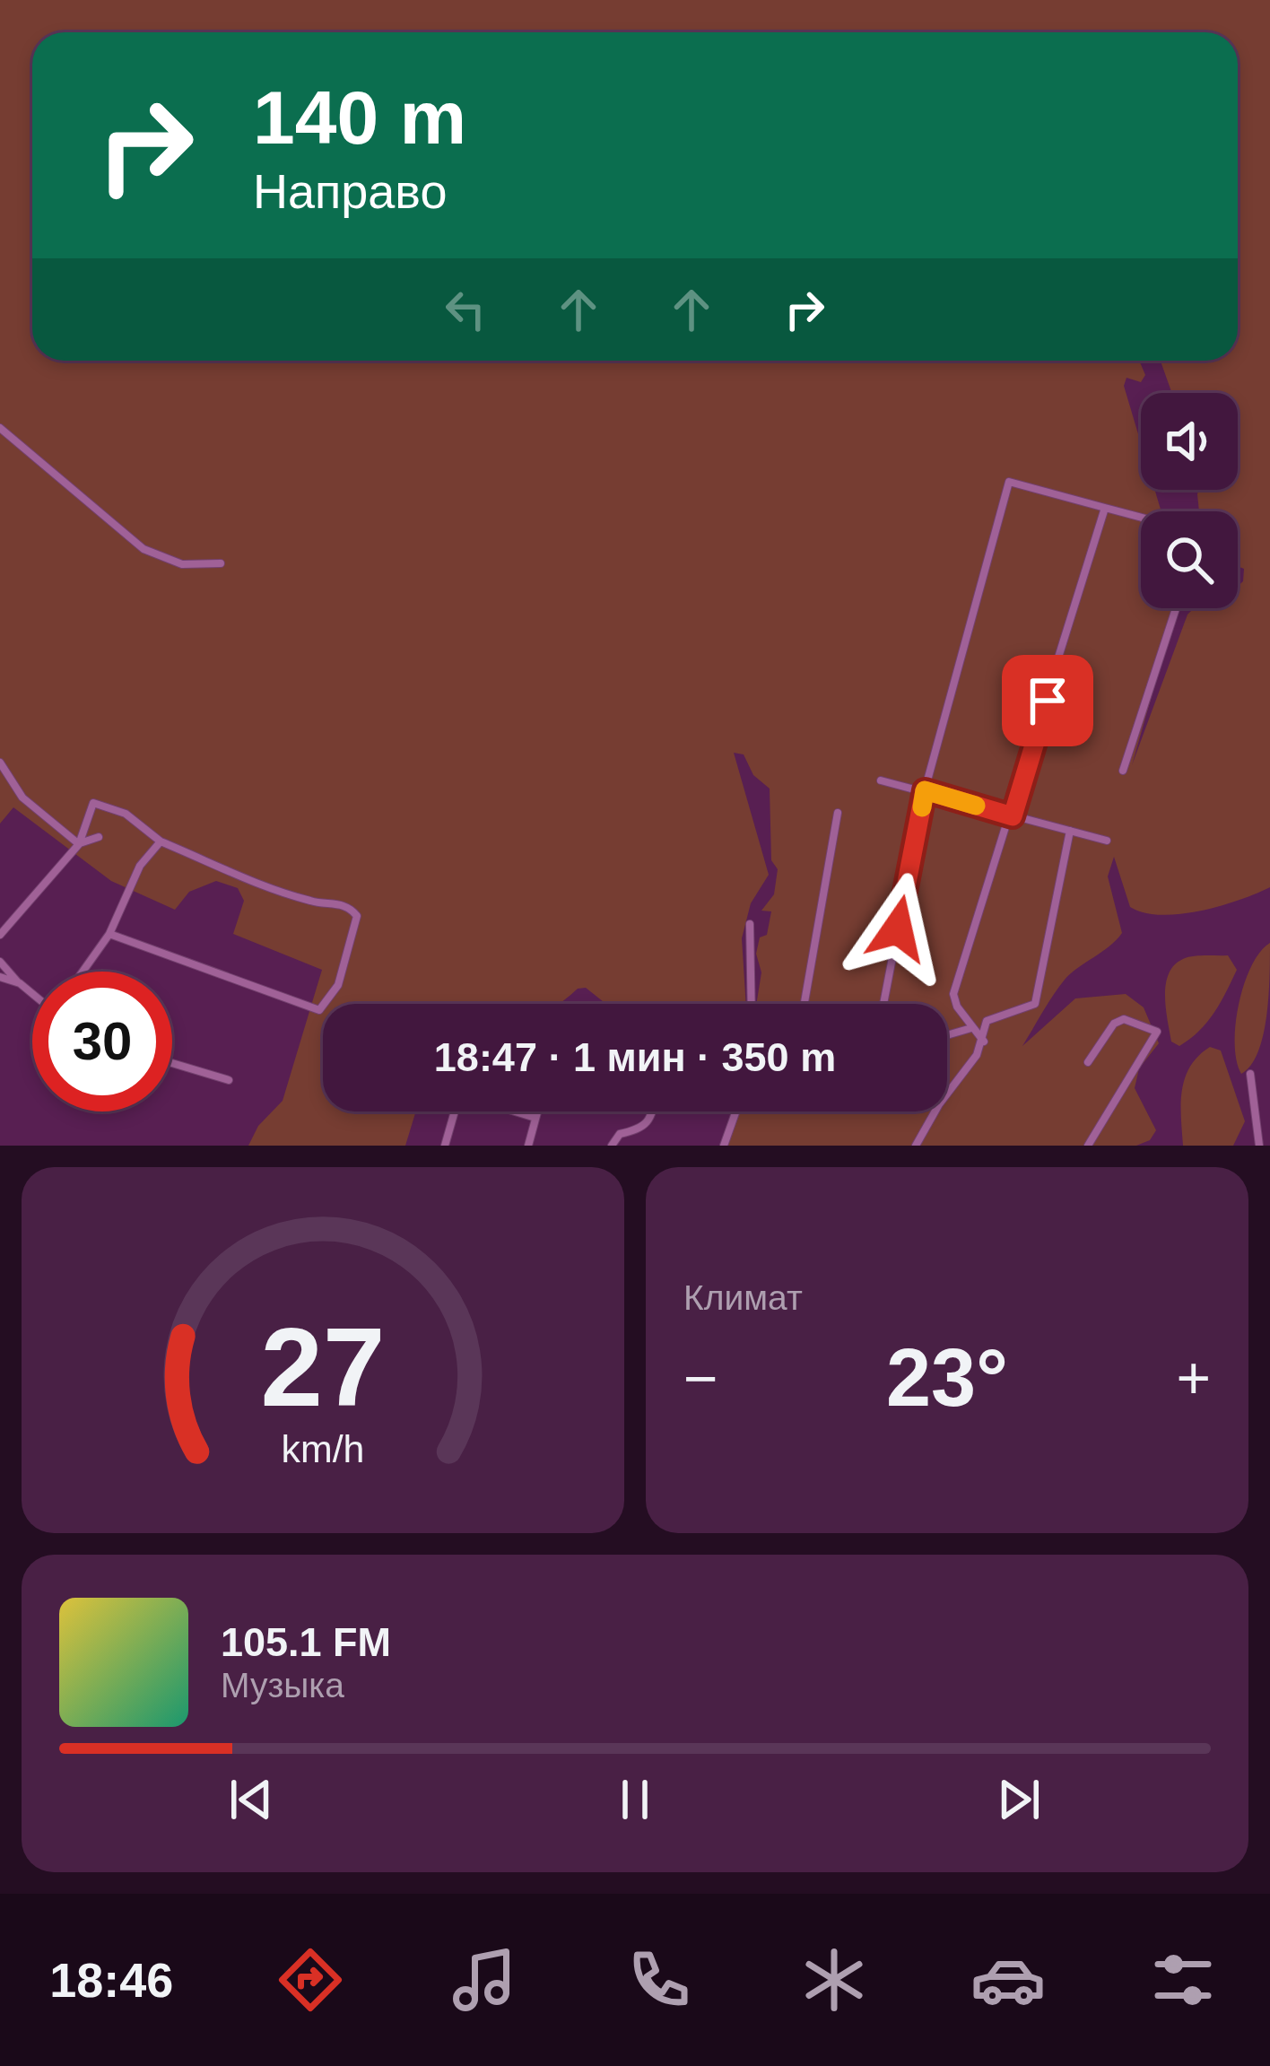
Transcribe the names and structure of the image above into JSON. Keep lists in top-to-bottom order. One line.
{"page":{"turn":["140 m","Направо"],"limit":"30","trip":"18:47 · 1 мин · 350 m","tile":"Климат","heat":["−","23°","+"],"song":["105.1 FM","Музыка"],"tabs":"18:46","gauge":["27","km/h"]}}
